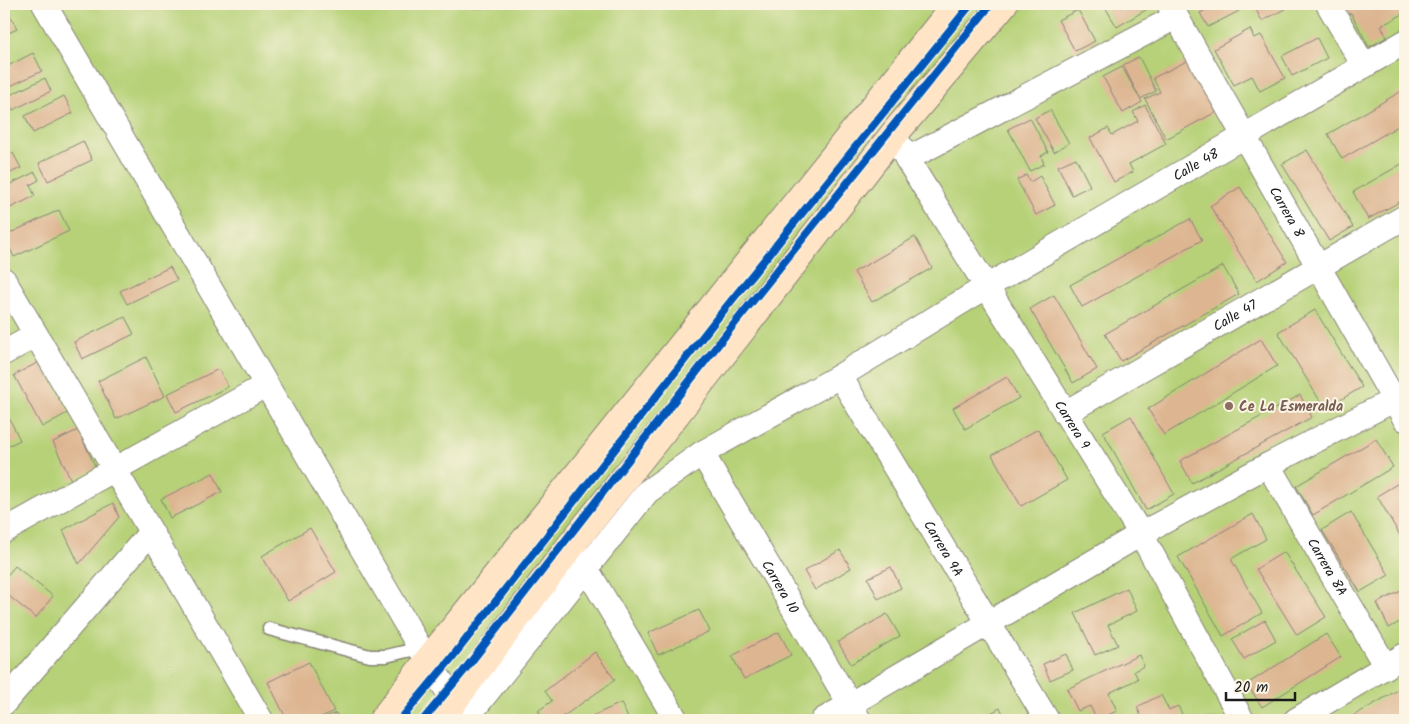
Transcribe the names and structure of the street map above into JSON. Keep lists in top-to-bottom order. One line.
{"streets":{"street":["Calle 48","Carrera 8","Calle 47","Carrera 9","Carrera 9A","Carrera 8A","Carrera 10"]},"crossings":[["Calle 48","Carrera 8"],["Calle 48","Carrera 9"],["Calle 48","Carrera 9A"],["Calle 48","Carrera 10"],["Carrera 8","Calle 47"],["Calle 47","Carrera 9"]],"places":["Ce La Esmeralda"],"scale_bar":"20 m"}
